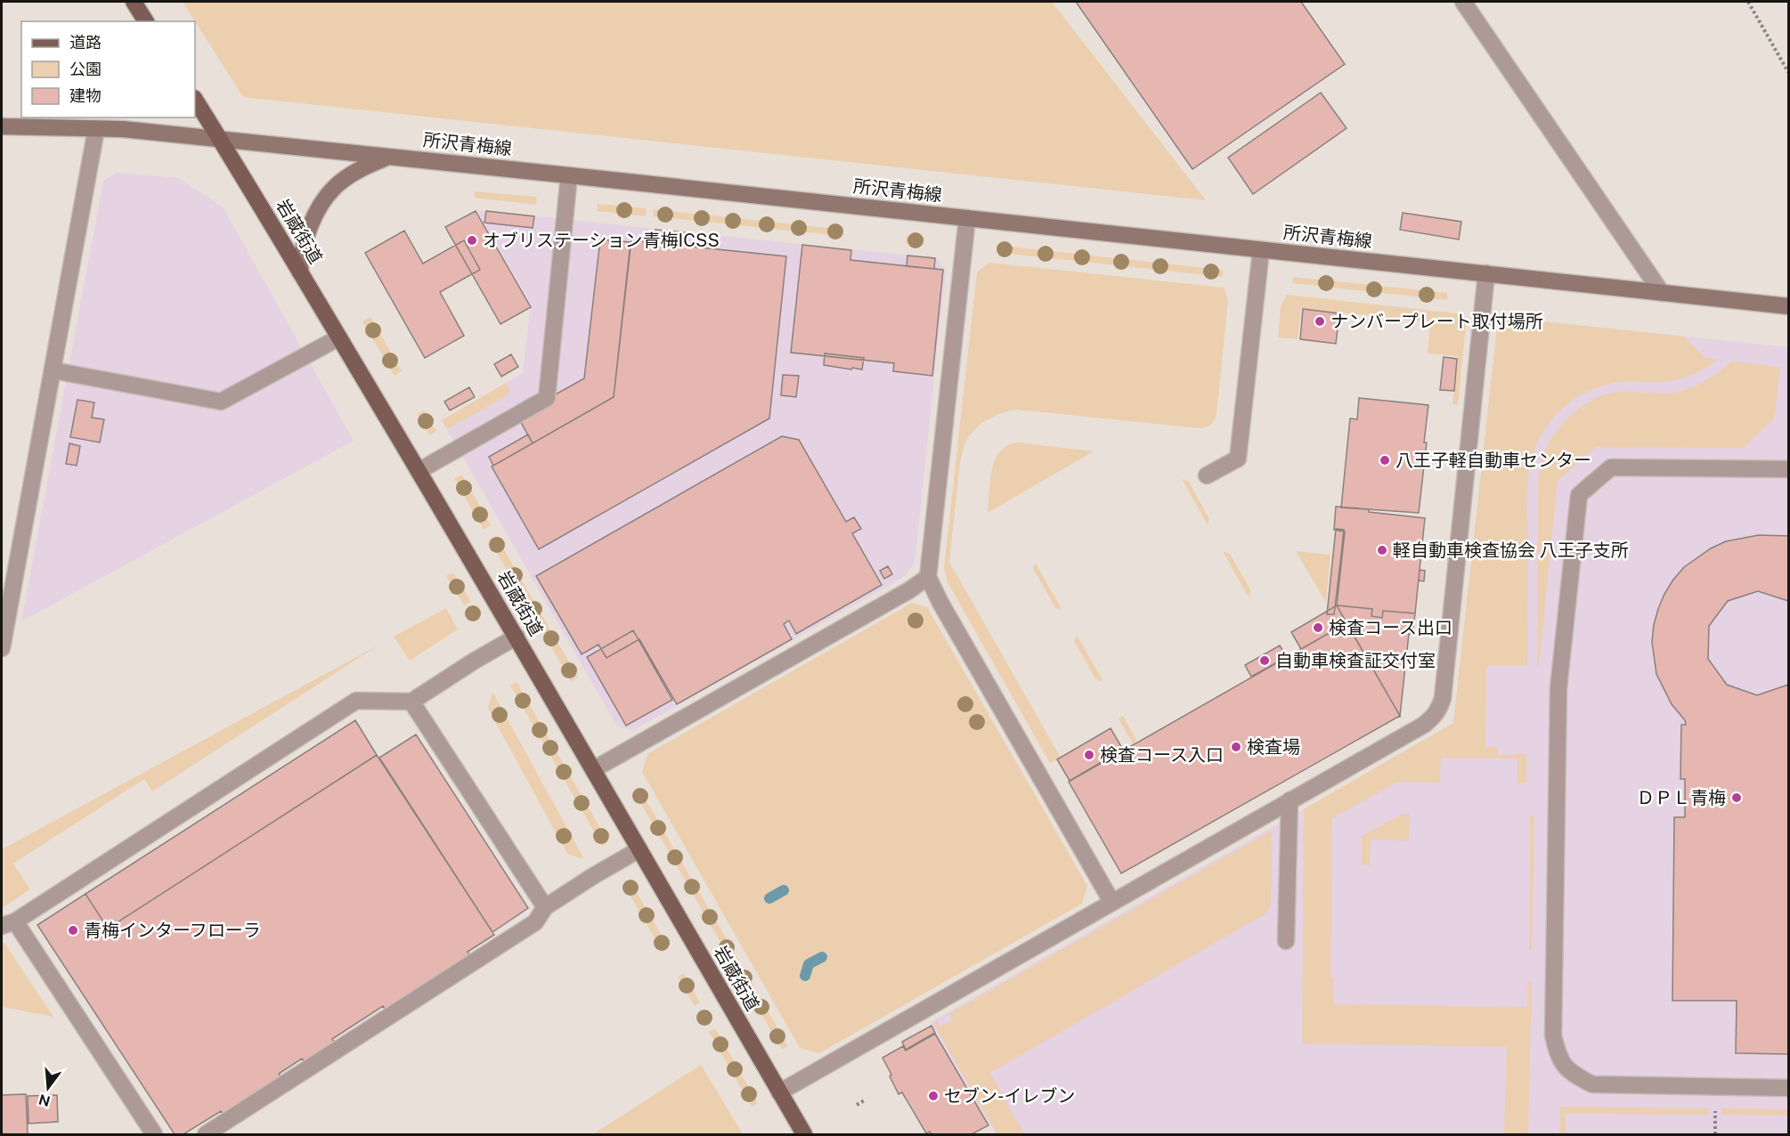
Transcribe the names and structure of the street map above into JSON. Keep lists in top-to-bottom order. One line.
{"streets":{"main road":["所沢青梅線","岩蔵街道"]},"crossings":[["所沢青梅線","岩蔵街道"]],"places":["オブリステーション青梅ICSS","ナンバープレート取付場所","八王子軽自動車センター","軽自動車検査協会 八王子支所","検査コース出口","自動車検査証交付室","検査場","検査コース入口","ＤＰＬ青梅","青梅インターフローラ","セブン-イレブン"],"legend":["道路","公園","建物"],"north":"bottom"}
